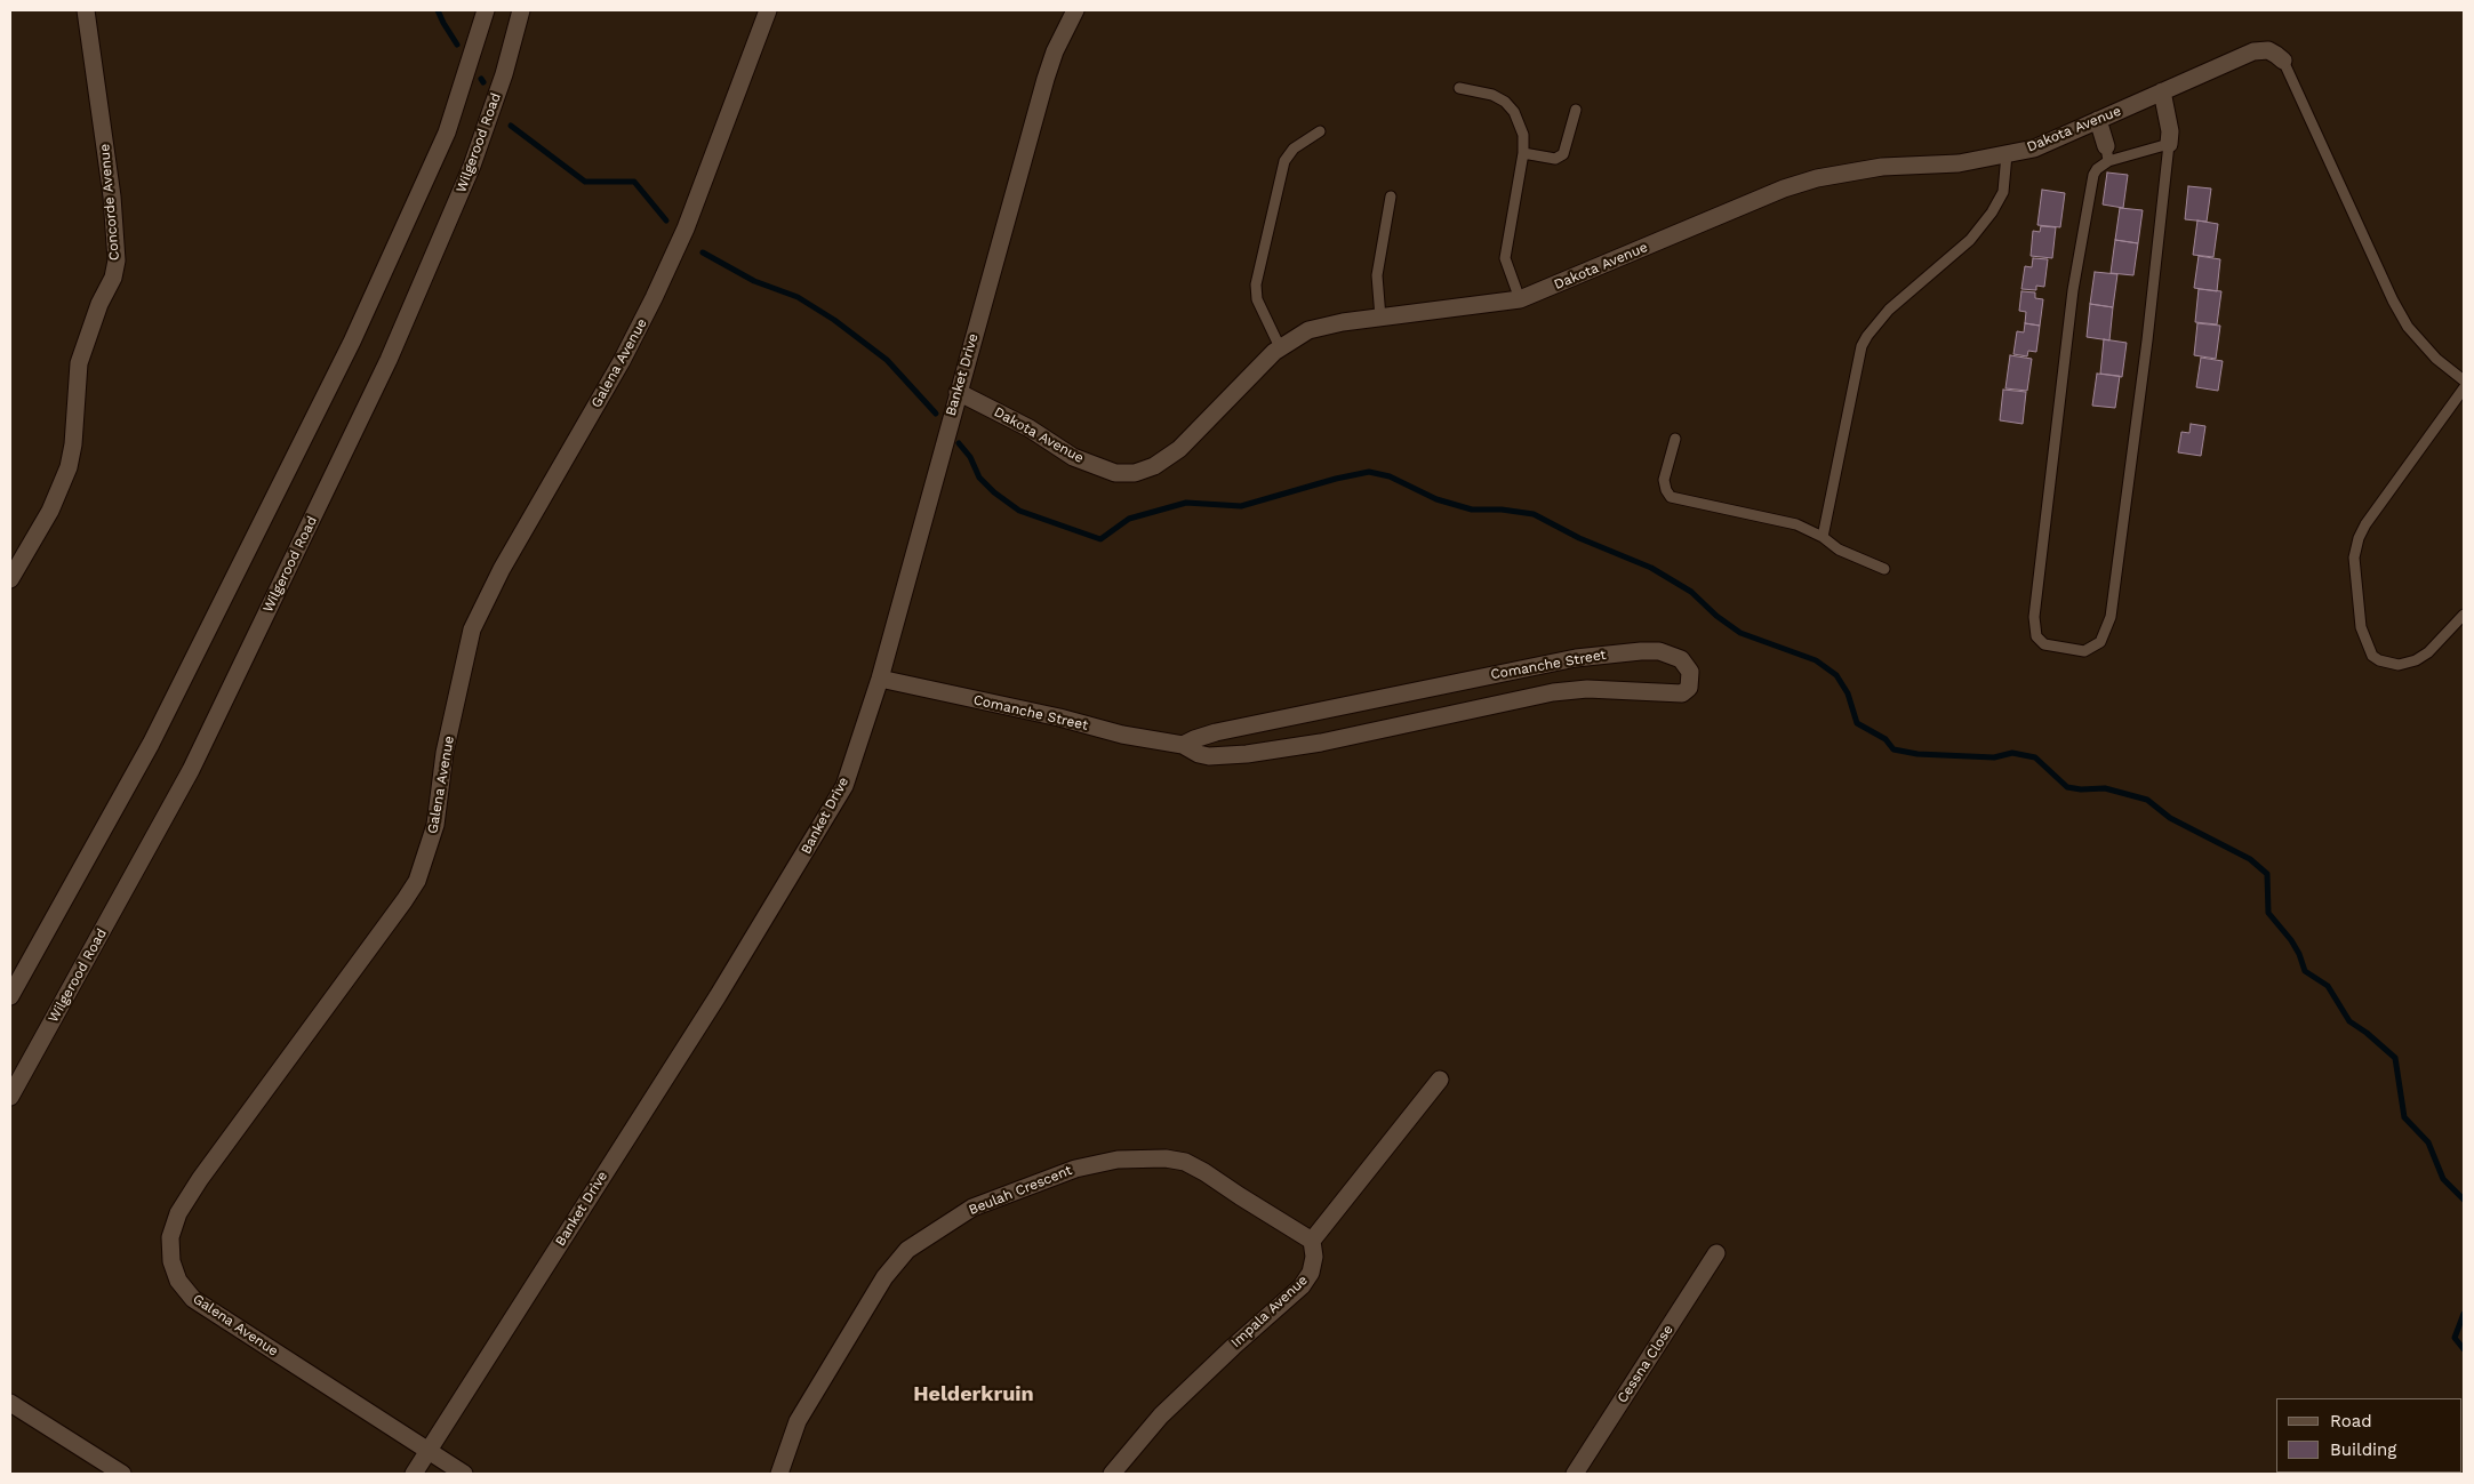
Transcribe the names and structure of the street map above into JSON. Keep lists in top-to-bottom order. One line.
{"streets":{"street":["Dakota Avenue","Wilgerood Road","Concorde Avenue","Galena Avenue","Banket Drive","Comanche Street","Beulah Crescent","Impala Avenue","Cessna Close"]},"crossings":[["Dakota Avenue","Banket Drive"],["Galena Avenue","Banket Drive"],["Banket Drive","Comanche Street"],["Beulah Crescent","Impala Avenue"]],"districts":["Helderkruin"],"legend":["Road","Building"]}
